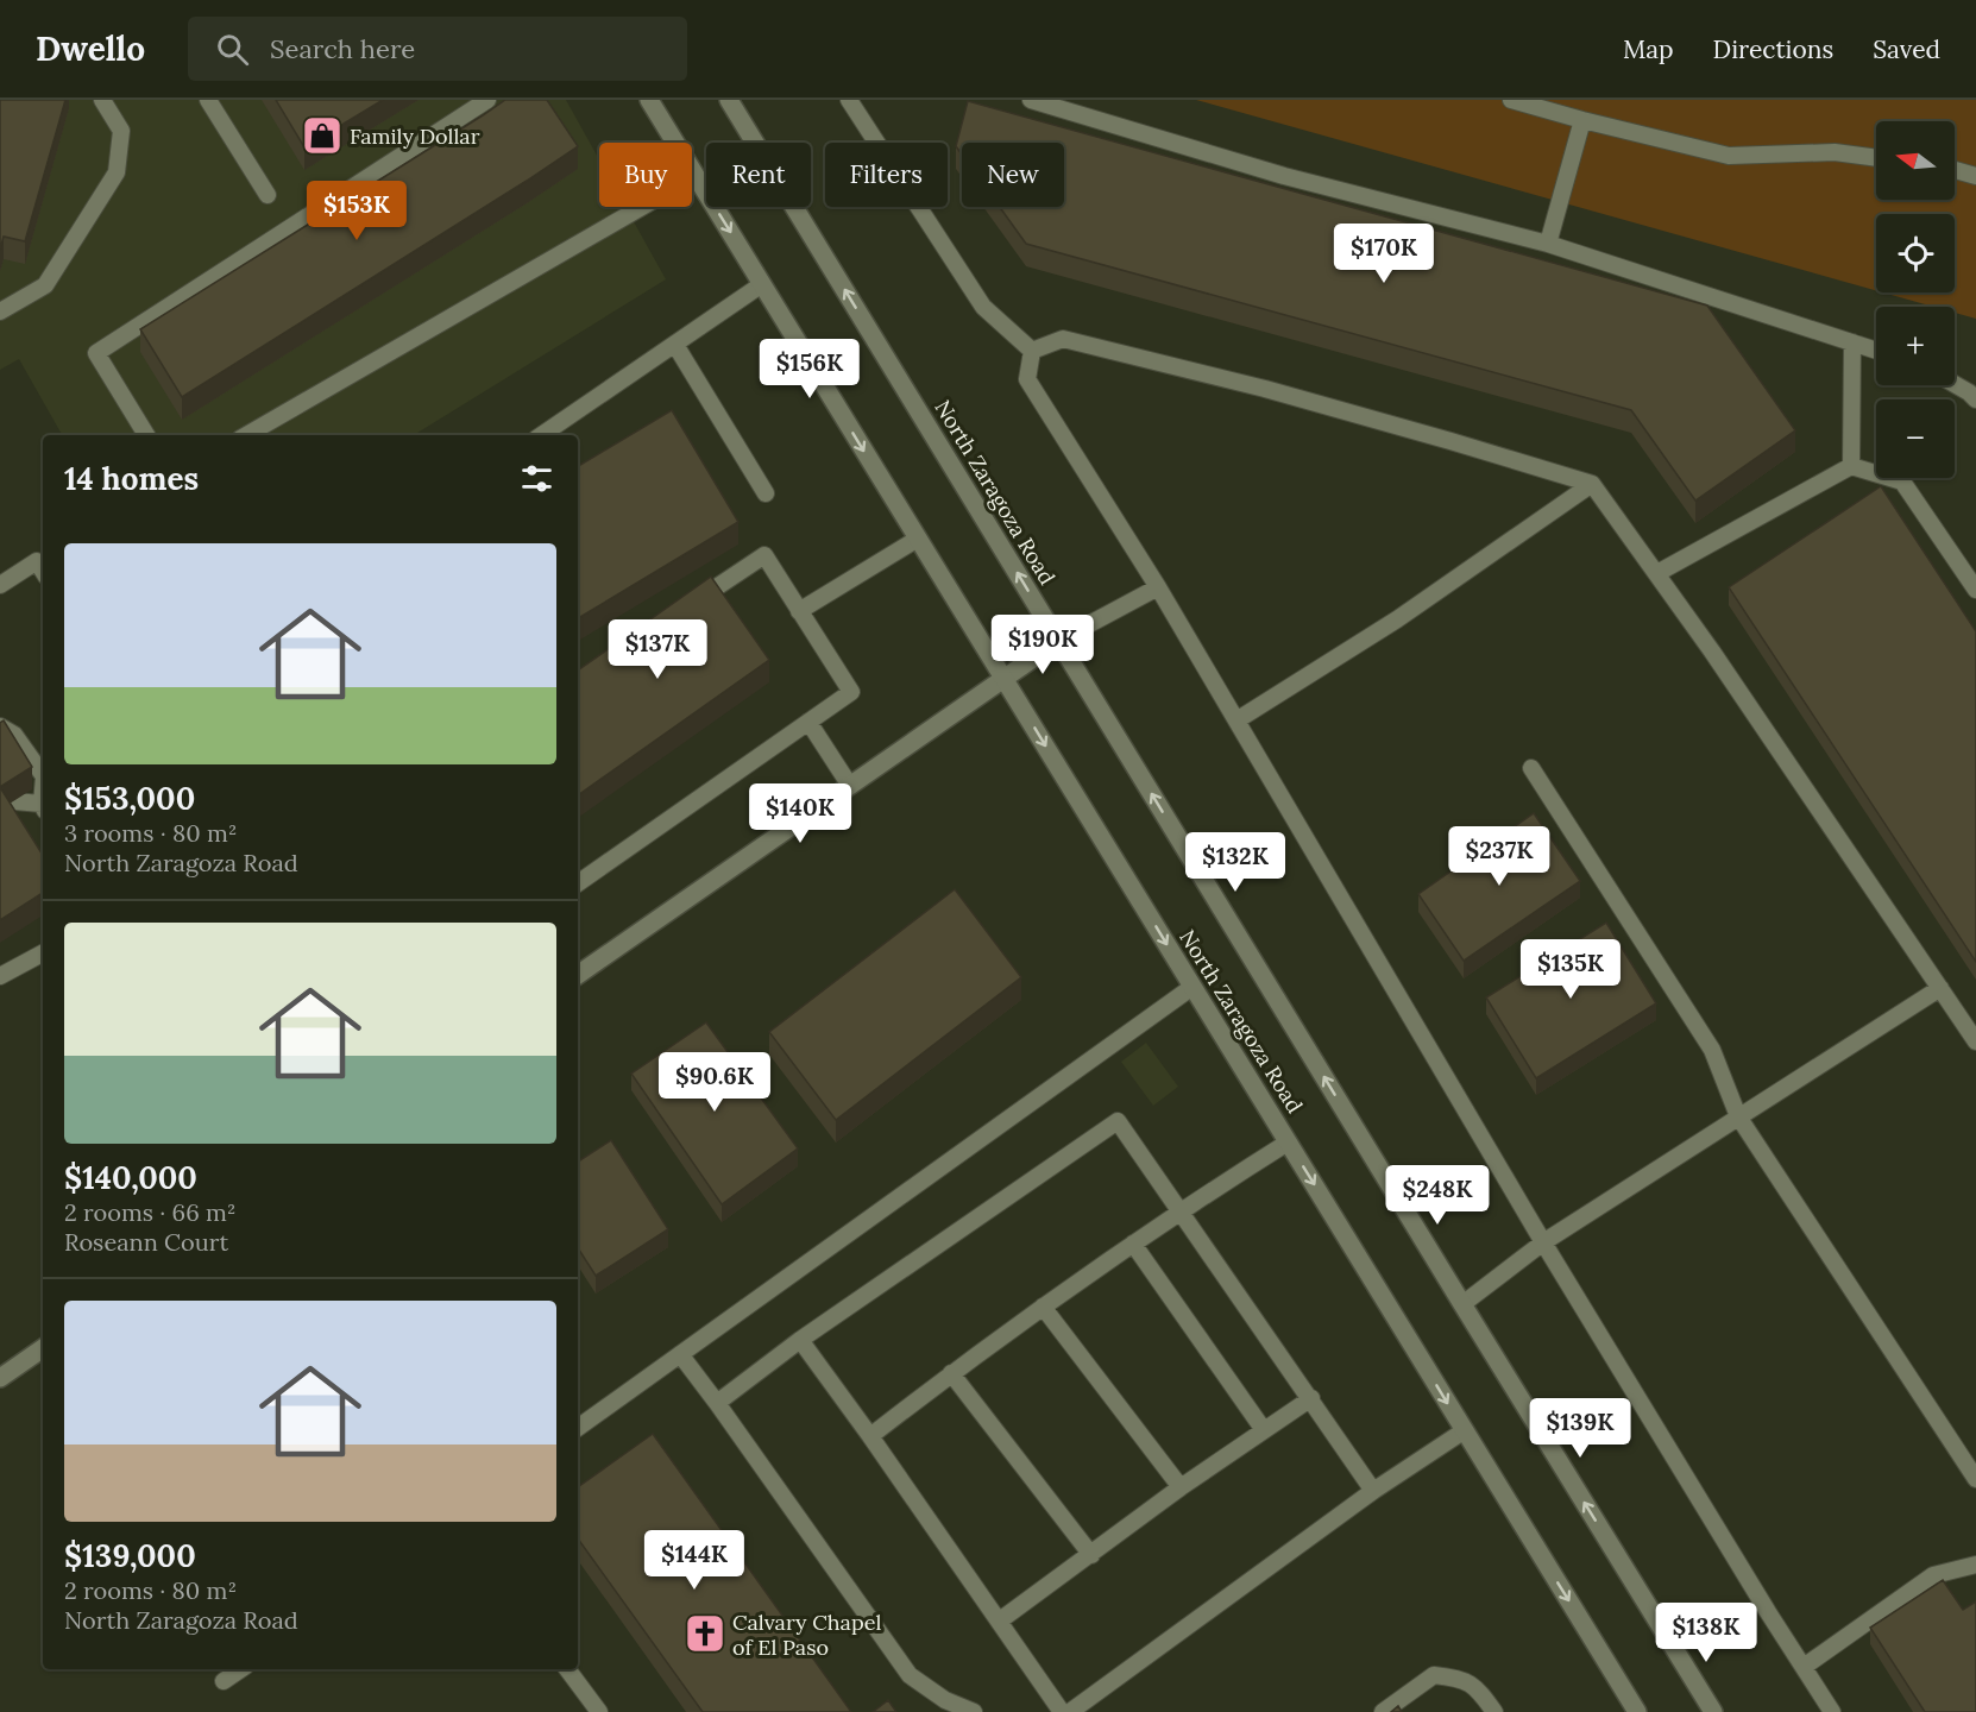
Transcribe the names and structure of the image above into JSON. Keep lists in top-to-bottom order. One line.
{"streets":{"main road":["North Zaragoza Road"]},"places":{"shop":["Family Dollar"],"church":["Calvary Chapel of El Paso"]},"north":"left","page":{"header":"Dwello","search":"Search here","nav":["Map","Directions","Saved"],"map_buttons":["+","−"],"chip":["Buy","Rent","Filters","New"],"price":["$153K","$170K","$156K","$190K","$137K","$140K","$237K","$132K","$135K","$90.6K","$248K","$139K","$144K","$138K"],"heading":"14 homes","list":[{"name":"$153,000","note":"3 rooms · 80 m² · North Zaragoza Road"},{"name":"$140,000","note":"2 rooms · 66 m² · Roseann Court"},{"name":"$139,000","note":"2 rooms · 80 m² · North Zaragoza Road"}]}}
